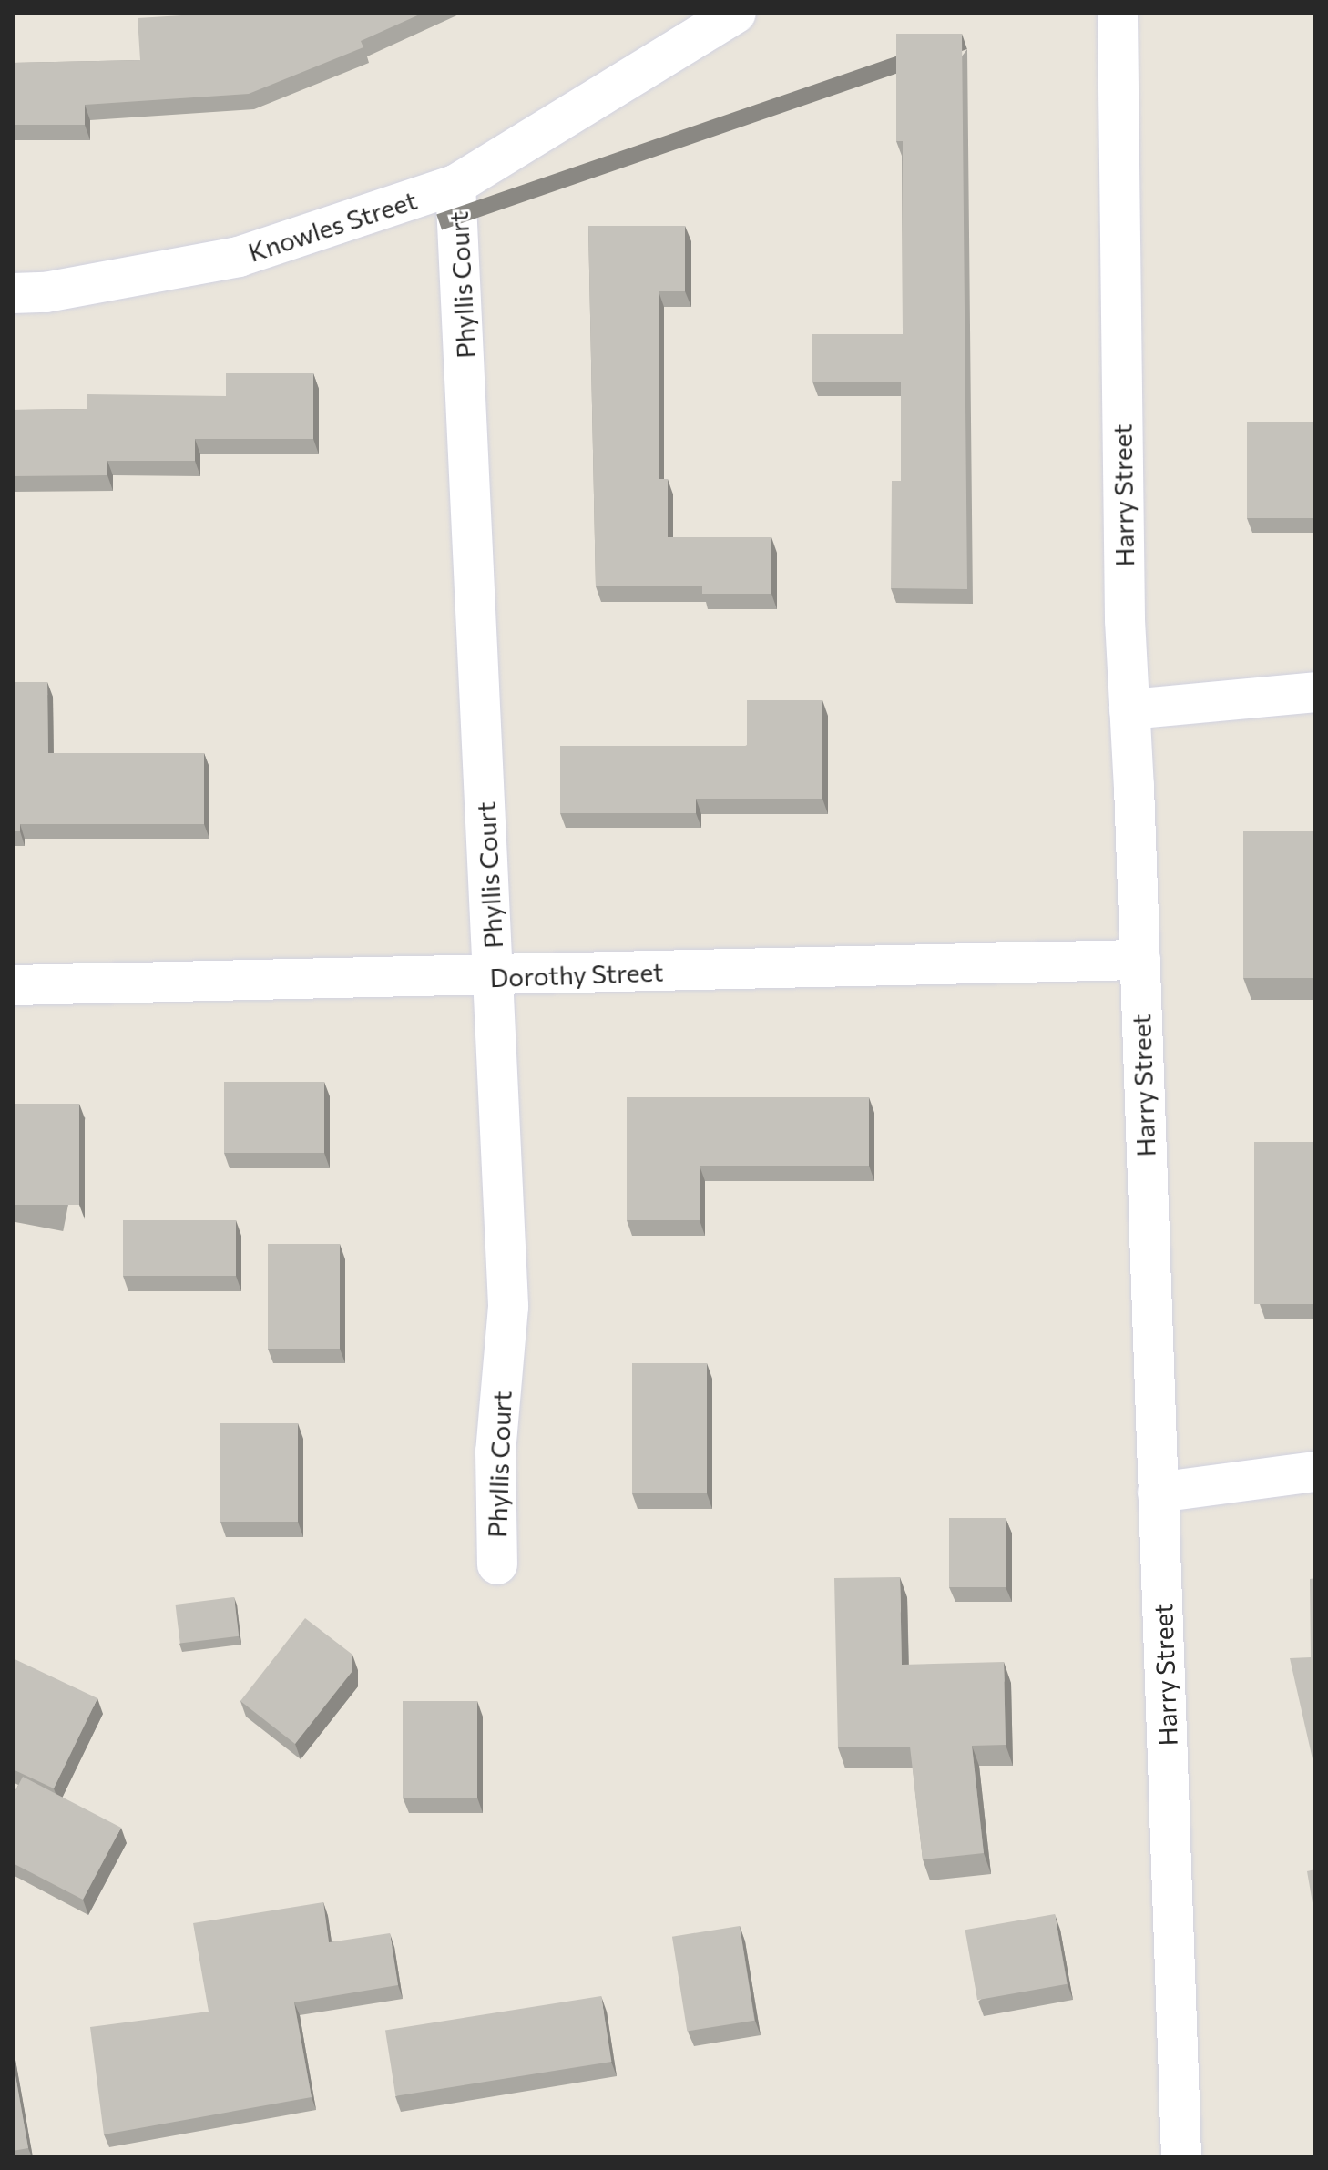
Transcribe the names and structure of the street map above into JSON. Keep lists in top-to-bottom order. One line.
{"streets":{"street":["Knowles Street","Phyllis Court","Harry Street","Dorothy Street"]},"crossings":[["Knowles Street","Phyllis Court"],["Phyllis Court","Dorothy Street"],["Harry Street","Dorothy Street"]]}
